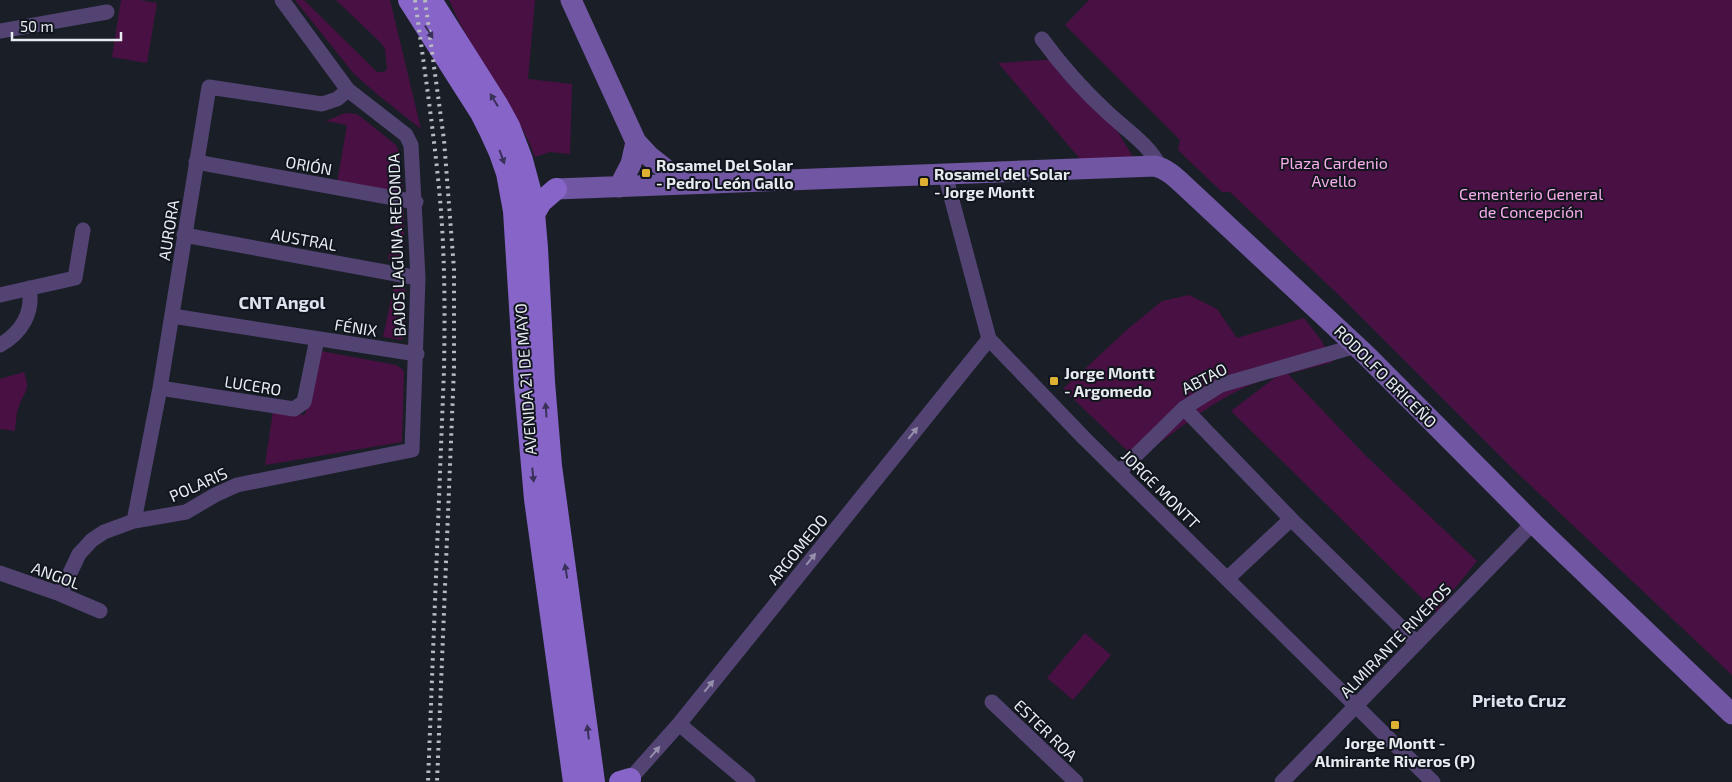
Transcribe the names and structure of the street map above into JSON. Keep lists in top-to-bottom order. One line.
{"streets":{"main road":["AVENIDA 21 DE MAYO"],"street":["ORIÓN","AURORA","AUSTRAL","BAJOS LAGUNA REDONDA","FÉNIX","RODOLFO BRICEÑO","ABTAO","LUCERO","POLARIS","JORGE MONTT","ARGOMEDO","ANGOL","ALMIRANTE RIVEROS","ESTER ROA"]},"crossings":[["ORIÓN","AURORA"],["ORIÓN","BAJOS LAGUNA REDONDA"],["AURORA","AUSTRAL"],["AURORA","BAJOS LAGUNA REDONDA"],["AURORA","FÉNIX"],["AURORA","LUCERO"],["AURORA","POLARIS"],["AUSTRAL","BAJOS LAGUNA REDONDA"],["BAJOS LAGUNA REDONDA","FÉNIX"],["BAJOS LAGUNA REDONDA","POLARIS"],["FÉNIX","LUCERO"],["RODOLFO BRICEÑO","ABTAO"],["RODOLFO BRICEÑO","ALMIRANTE RIVEROS"],["ABTAO","JORGE MONTT"],["POLARIS","ANGOL"],["JORGE MONTT","ARGOMEDO"],["JORGE MONTT","ALMIRANTE RIVEROS"]],"one_way":["ARGOMEDO"],"districts":["CNT Angol","Prieto Cruz"],"parks":["Plaza Cardenio Avello","Cementerio General de Concepción"],"places":{"transit":["Rosamel Del Solar - Pedro León Gallo","Rosamel del Solar - Jorge Montt","Jorge Montt - Argomedo","Jorge Montt - Almirante Riveros (P)"]},"scale_bar":"50 m"}
